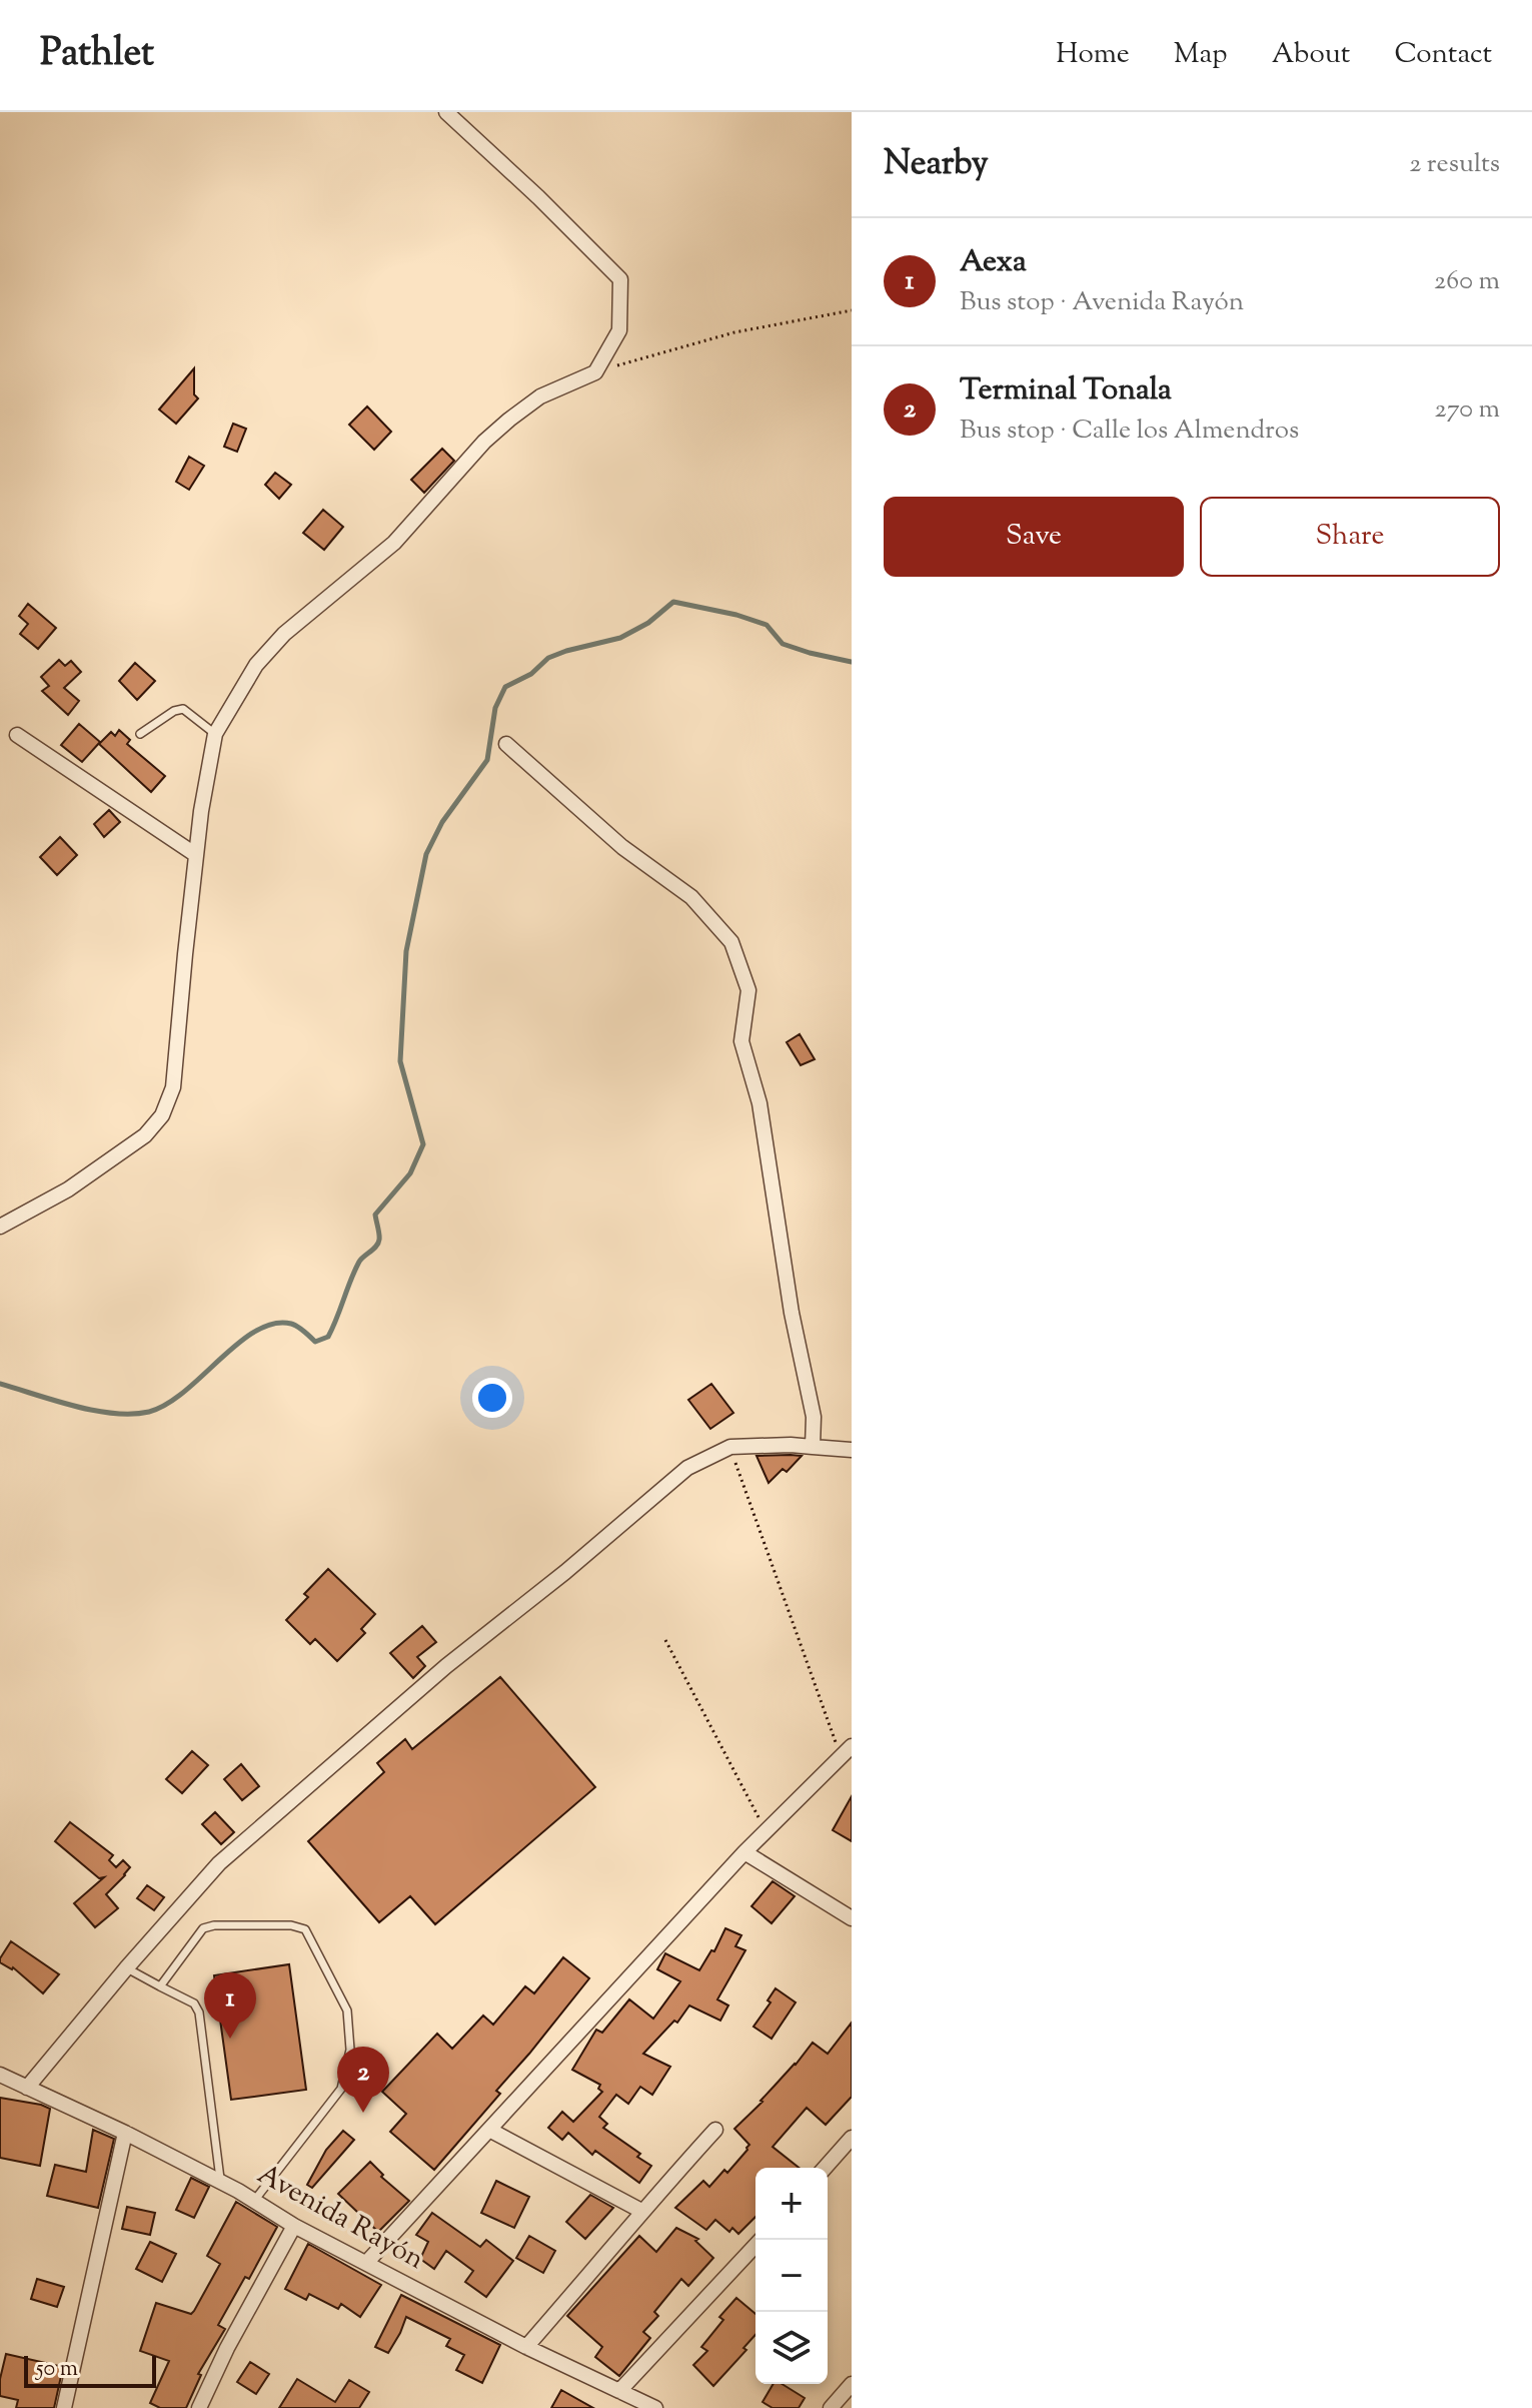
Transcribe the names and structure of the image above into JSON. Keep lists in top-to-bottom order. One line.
{"streets":{"street":["Avenida Rayón"]},"scale_bar":"50 m","page":{"header":"Pathlet","nav":["Home","Map","About","Contact"],"heading":["Nearby","2 results"],"list":[{"mark":"1","name":"Aexa","note":"Bus stop · Avenida Rayón","value":"260 m"},{"mark":"2","name":"Terminal Tonala","note":"Bus stop · Calle los Almendros","value":"270 m"}],"buttons":["Save","Share"],"pins":["1","2"],"map_buttons":["+","−"],"scale":"50 m"}}
